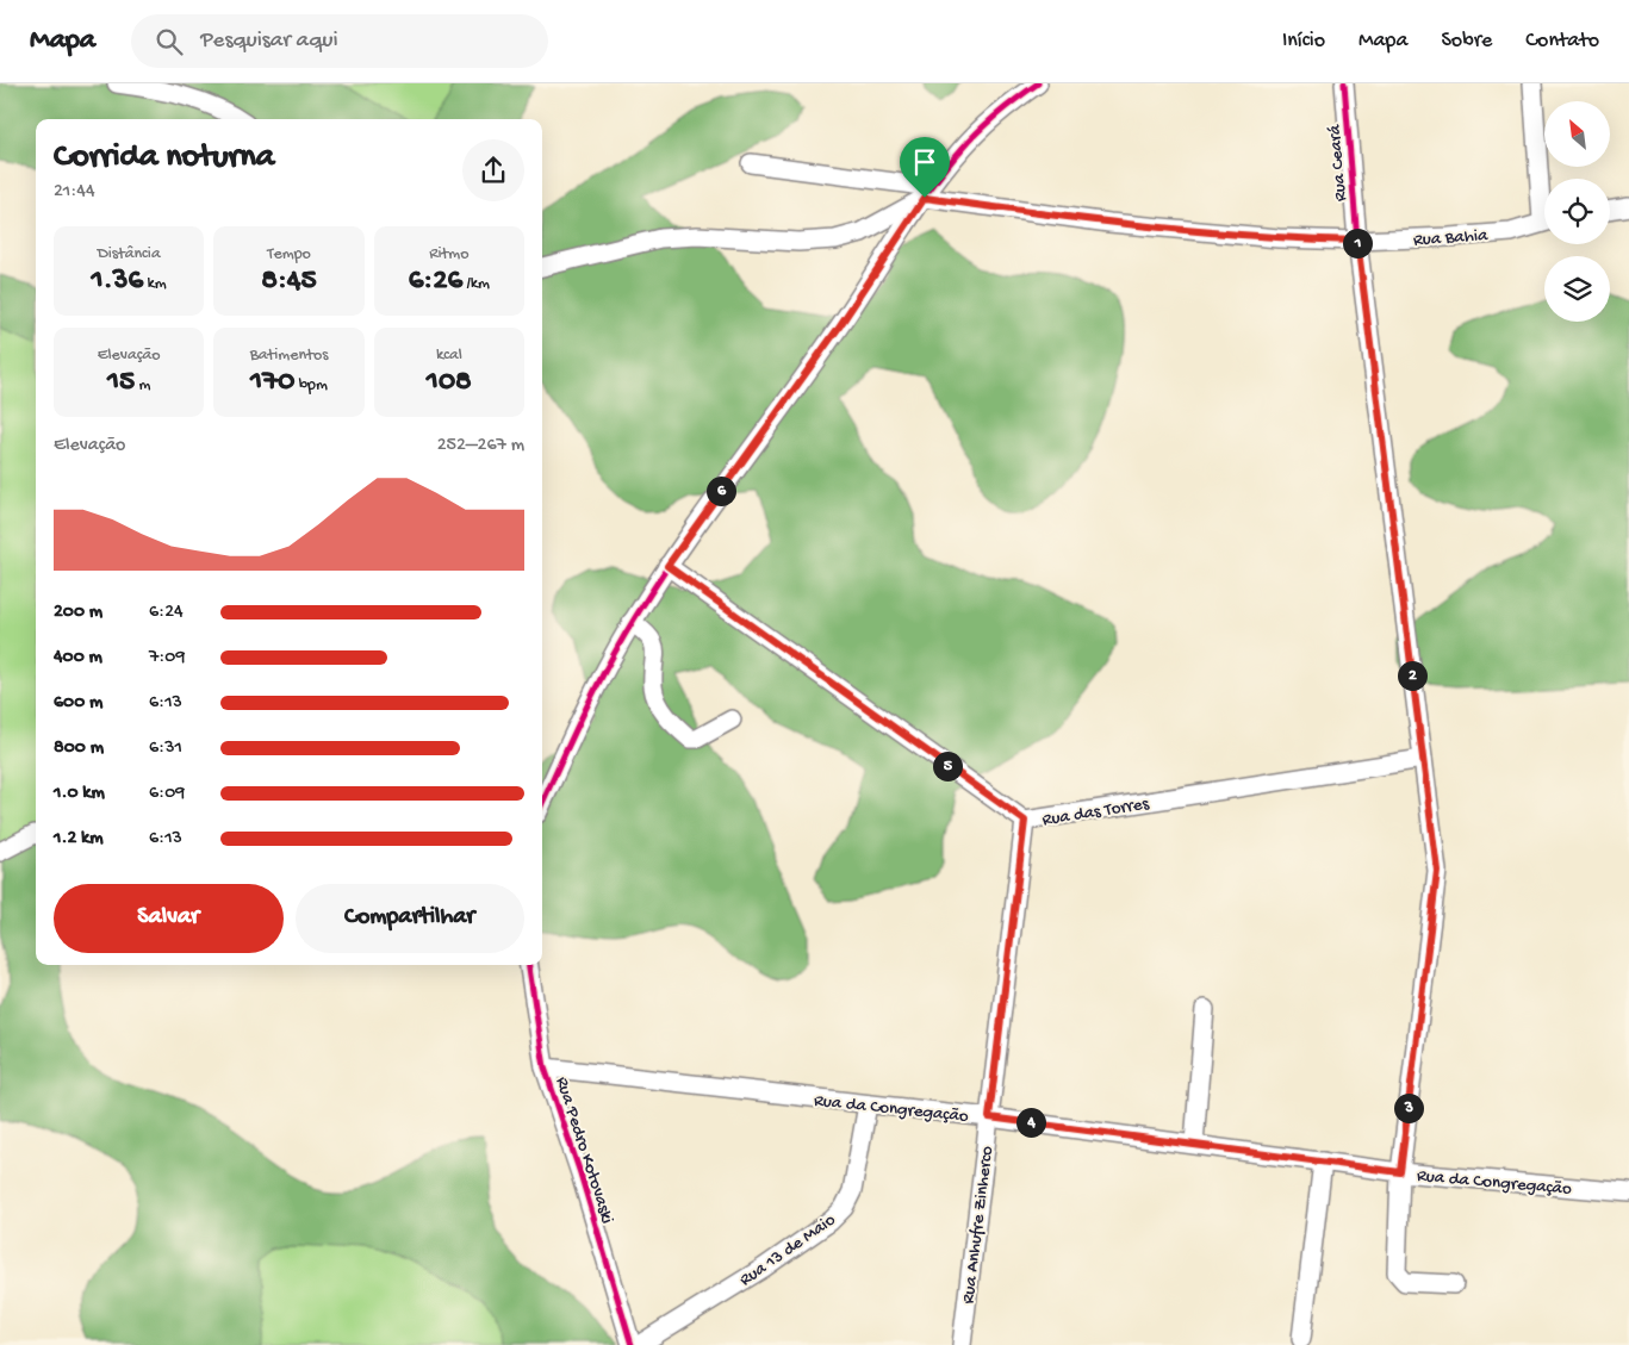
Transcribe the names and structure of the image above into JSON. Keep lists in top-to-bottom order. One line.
{"streets":{"street":["Rua Ceará","Rua Bahia","Rua das Torres","Rua da Congregação","Rua Pedro Kotovaski","Rua Anhufre Zinherco","Rua 13 de Maio"]},"crossings":[["Rua Ceará","Rua Bahia"],["Rua Ceará","Rua das Torres"],["Rua Ceará","Rua da Congregação"],["Rua das Torres","Rua Anhufre Zinherco"],["Rua da Congregação","Rua Pedro Kotovaski"],["Rua da Congregação","Rua Anhufre Zinherco"],["Rua da Congregação","Rua 13 de Maio"]],"north":"top left","page":{"header":"Mapa","search":"Pesquisar aqui","nav":["Início","Mapa","Sobre","Contato"],"heading":["Corrida noturna","21:44"],"stats":[["Distância","1.36 km"],["Tempo","8:45"],["Ritmo","6:26 /km"],["Elevação","15 m"],["Batimentos","170 bpm"],["kcal","108"]],"pins":["1","6","2","5","3","4"],"chart":["Elevação","252–267 m"],"list":[{"name":"200 m","note":"6:24"},{"name":"400 m","note":"7:09"},{"name":"600 m","note":"6:13"},{"name":"800 m","note":"6:31"},{"name":"1.0 km","note":"6:09"},{"name":"1.2 km","note":"6:13"}],"buttons":["Salvar","Compartilhar"]}}
